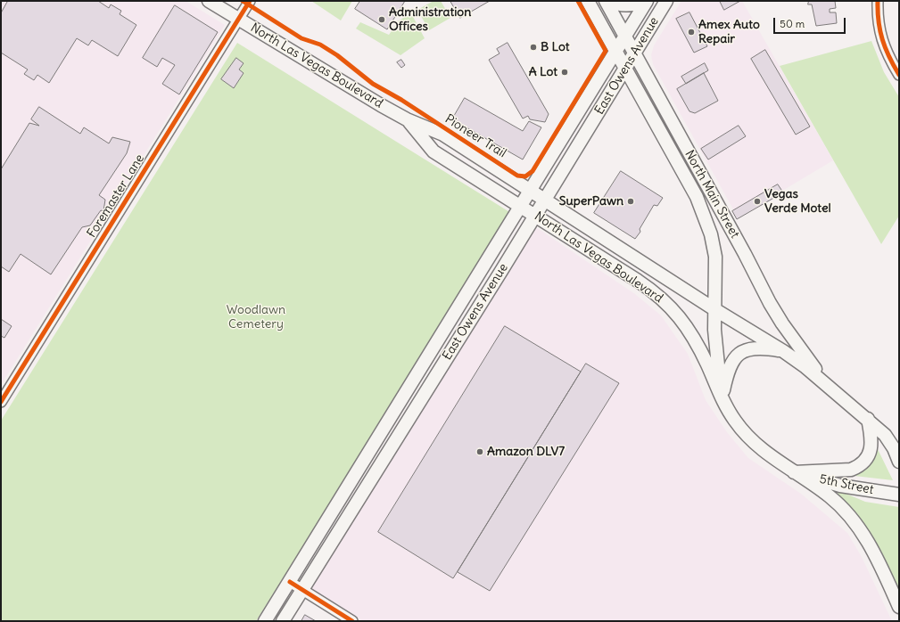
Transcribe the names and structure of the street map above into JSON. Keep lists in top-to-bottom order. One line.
{"streets":{"main road":["North Las Vegas Boulevard","East Owens Avenue","North Main Street","5th Street"],"street":["Foremaster Lane"],"cycle path":["Pioneer Trail"]},"crossings":[["North Las Vegas Boulevard","East Owens Avenue"],["North Las Vegas Boulevard","North Main Street"],["North Las Vegas Boulevard","Foremaster Lane"],["North Las Vegas Boulevard","5th Street"],["East Owens Avenue","North Main Street"]],"parks":["Woodlawn Cemetery"],"places":["Administration Offices","Amex Auto Repair","B Lot","A Lot","SuperPawn","Vegas Verde Motel","Amazon DLV7"],"scale_bar":"50 m"}
